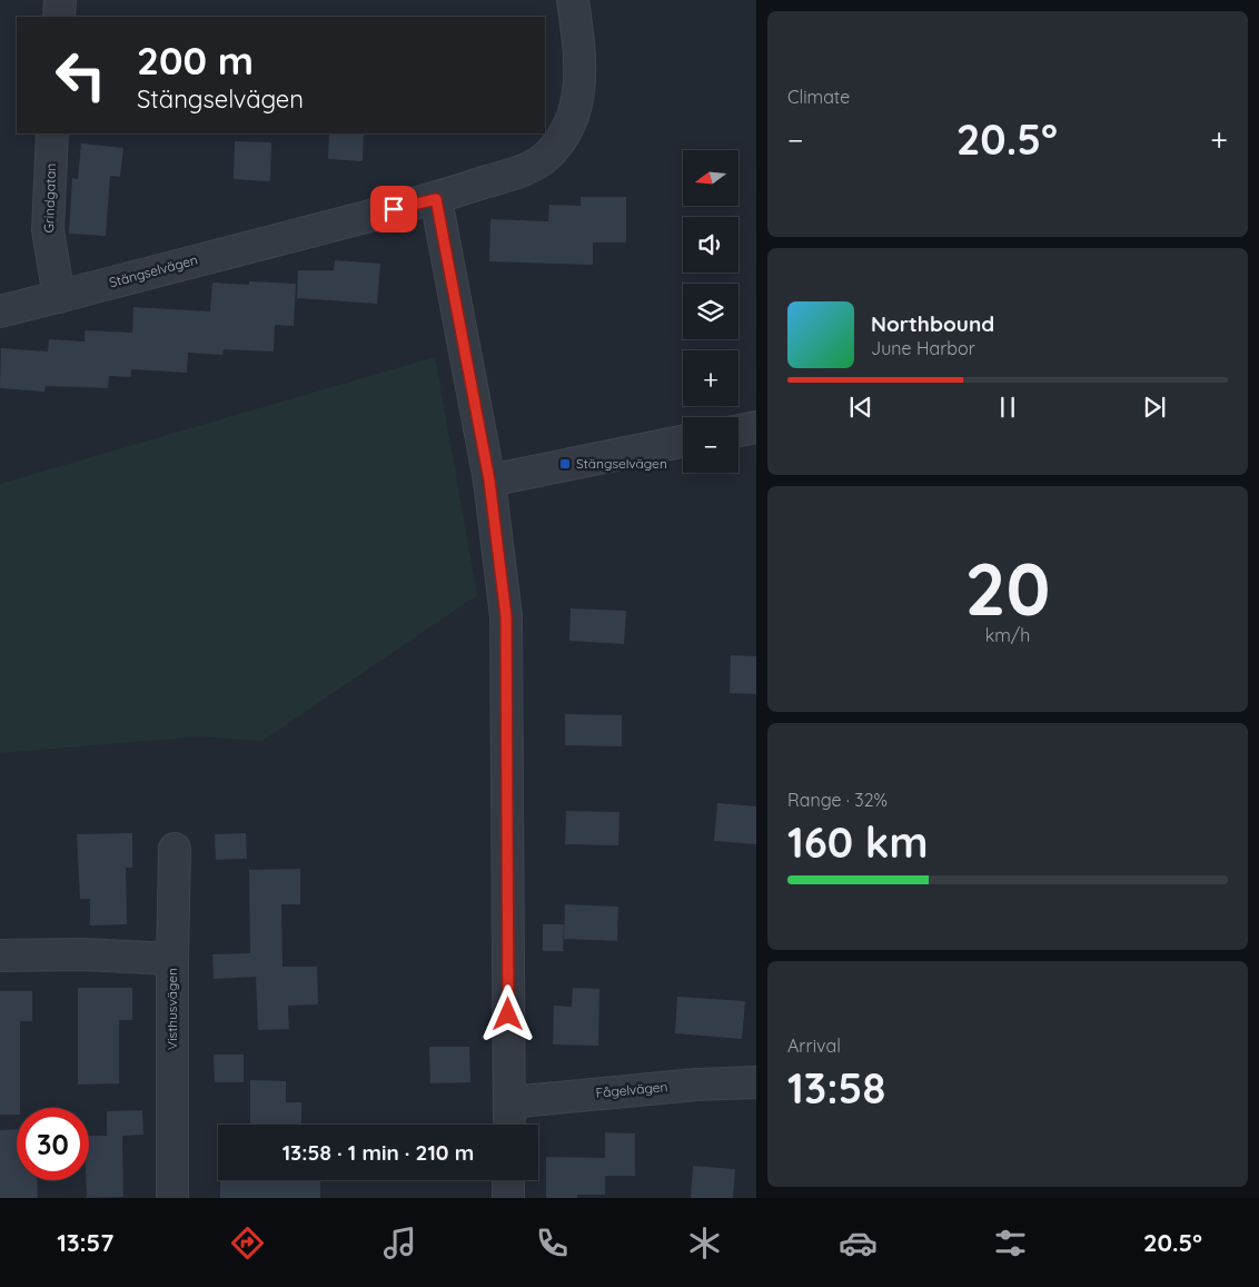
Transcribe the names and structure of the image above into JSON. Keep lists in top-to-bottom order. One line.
{"streets":{"street":["Grindgatan","Stängselvägen","Visthusvägen","Fågelvägen"]},"crossings":[["Grindgatan","Stängselvägen"]],"places":{"transit":["Stängselvägen"]},"north":"left","page":{"tile":["Climate",["20","km/h"],["Range · 32%","160 km"],["Arrival","13:58"]],"turn":["200 m","Stängselvägen"],"heat":["−","20.5°","+"],"map_buttons":["+","−"],"song":["Northbound","June Harbor"],"limit":"30","trip":"13:58 · 1 min · 210 m","tabs":["13:57","20.5°"]}}
